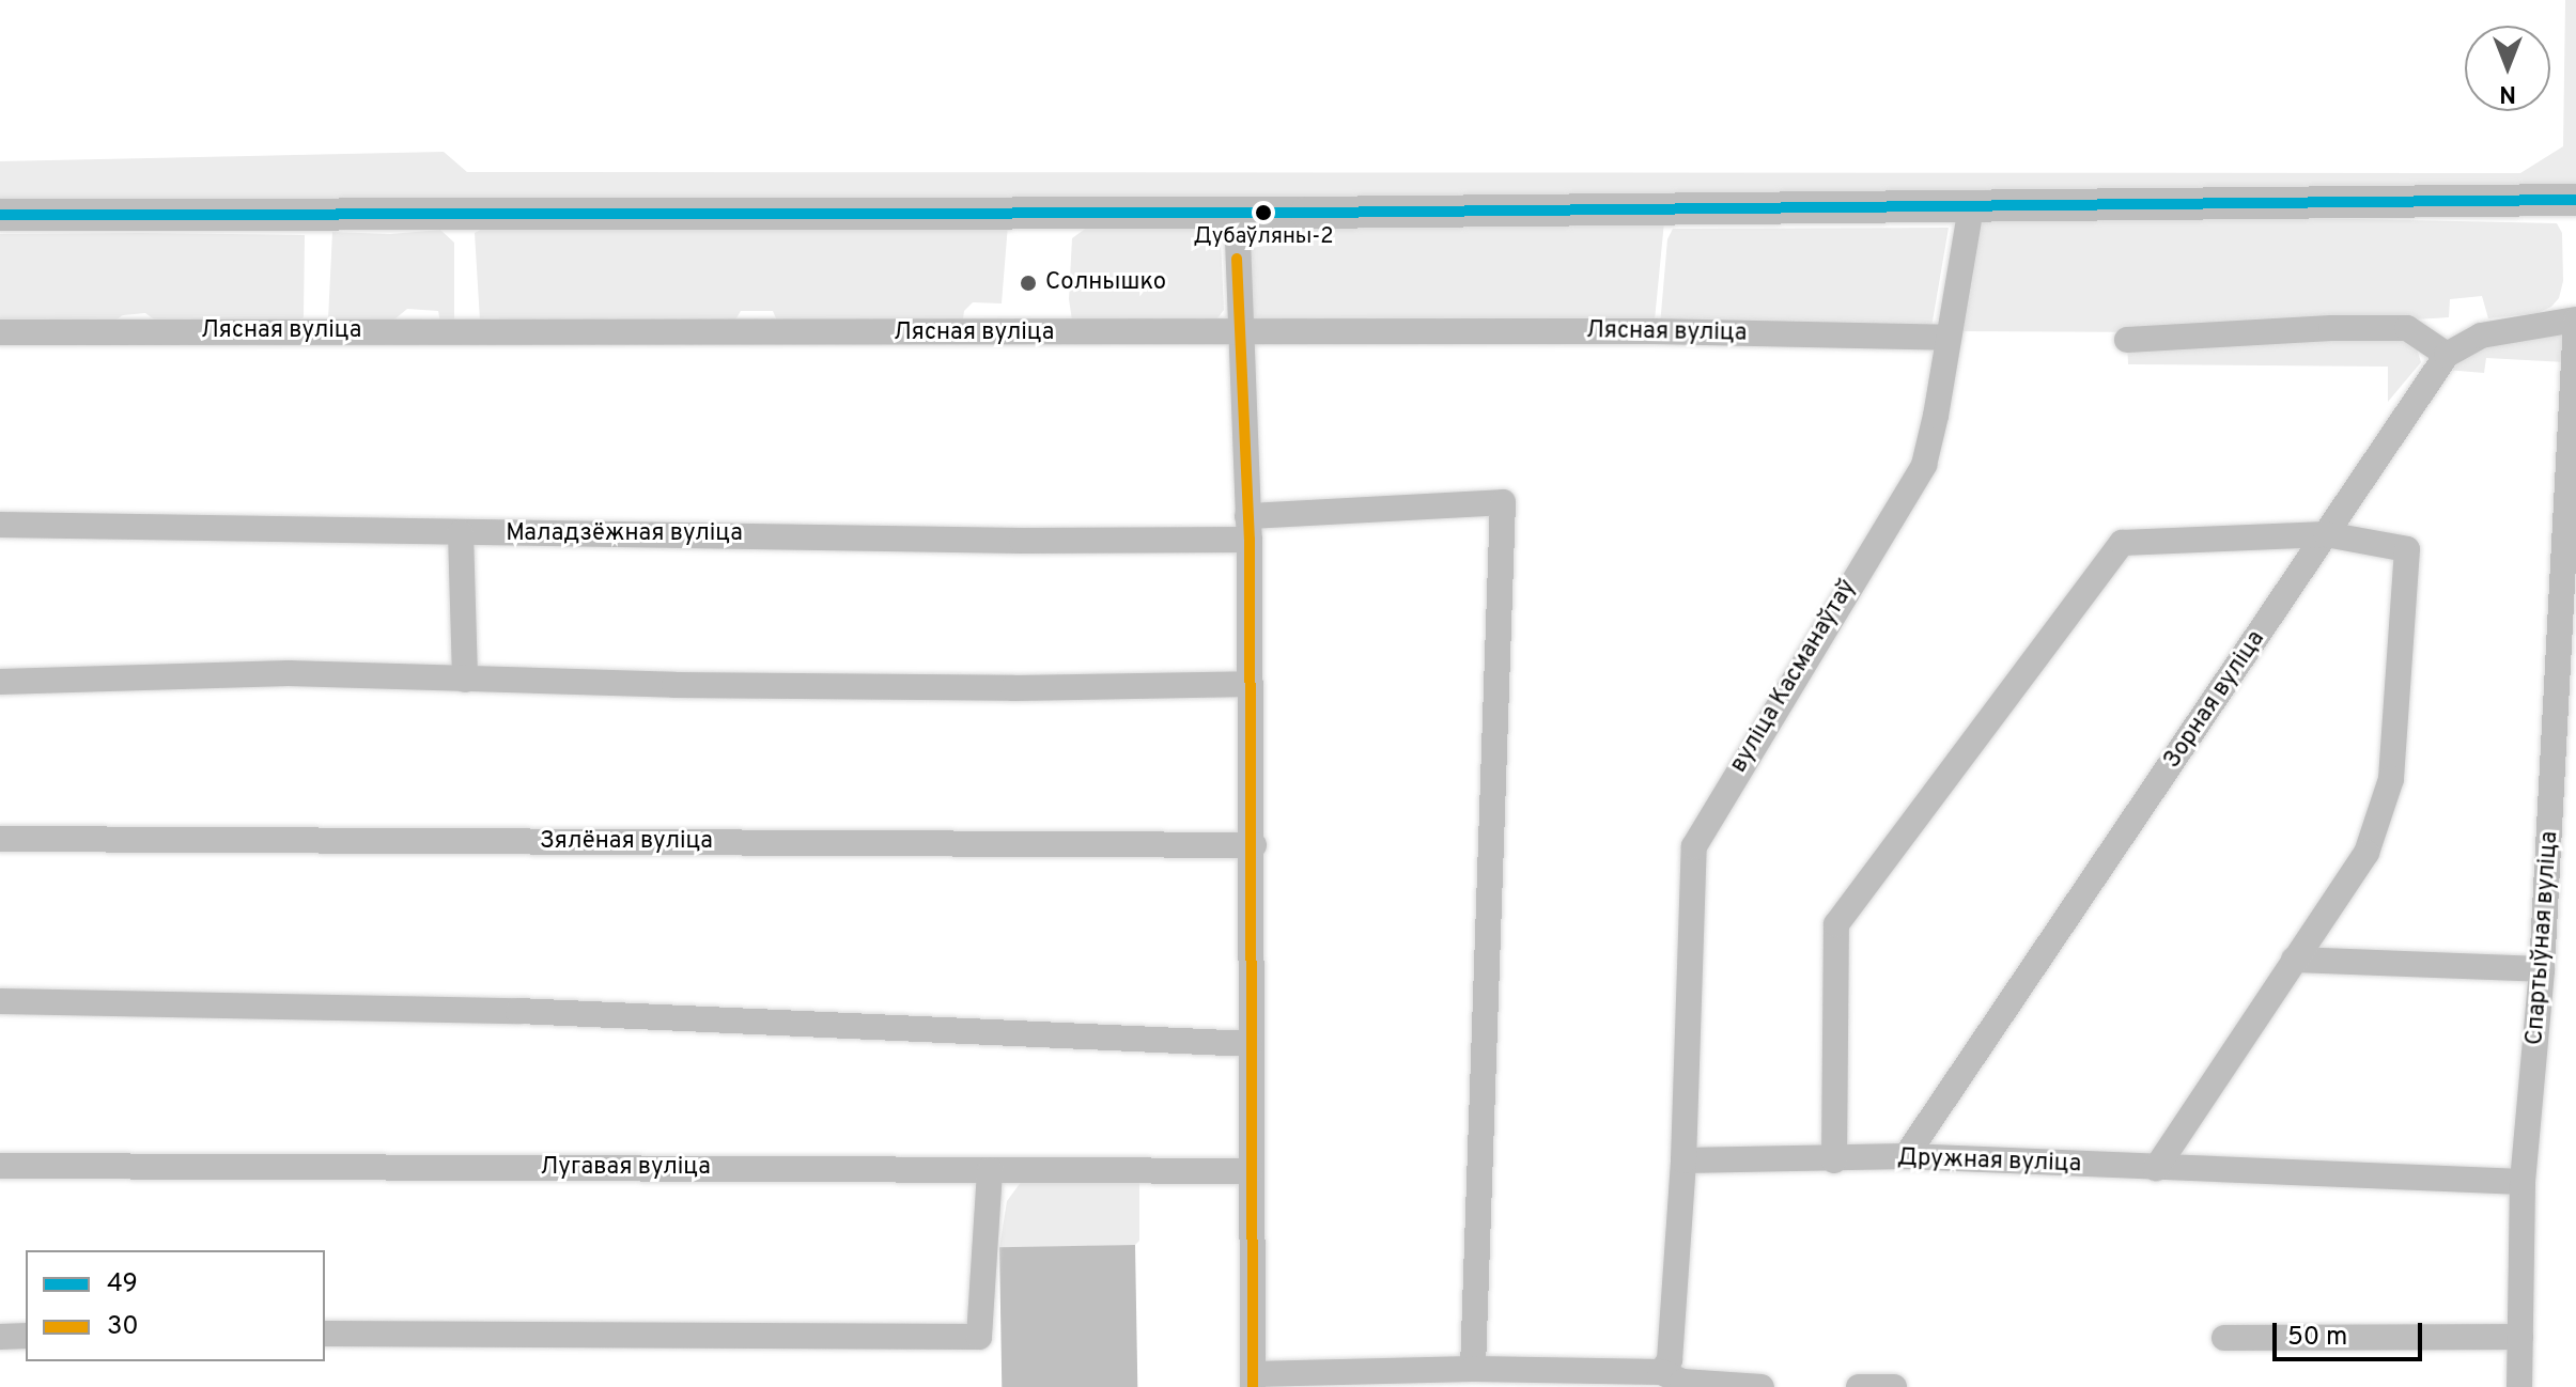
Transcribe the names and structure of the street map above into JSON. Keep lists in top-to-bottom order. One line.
{"streets":{"street":["Лясная вуліца","Маладзёжная вуліца","вуліца Касманаўтаў","Зорная вуліца","Зялёная вуліца","Спартыўная вуліца","Дружная вуліца","Лугавая вуліца"]},"crossings":[["Лясная вуліца","вуліца Касманаўтаў"],["вуліца Касманаўтаў","Дружная вуліца"],["Зорная вуліца","Спартыўная вуліца"],["Зорная вуліца","Дружная вуліца"],["Спартыўная вуліца","Дружная вуліца"]],"places":["Дубаўляны-2","Солнышко"],"lines":["transit line 49","transit line 30"],"legend":["49","30"],"scale_bar":"50 m","north":"bottom"}
